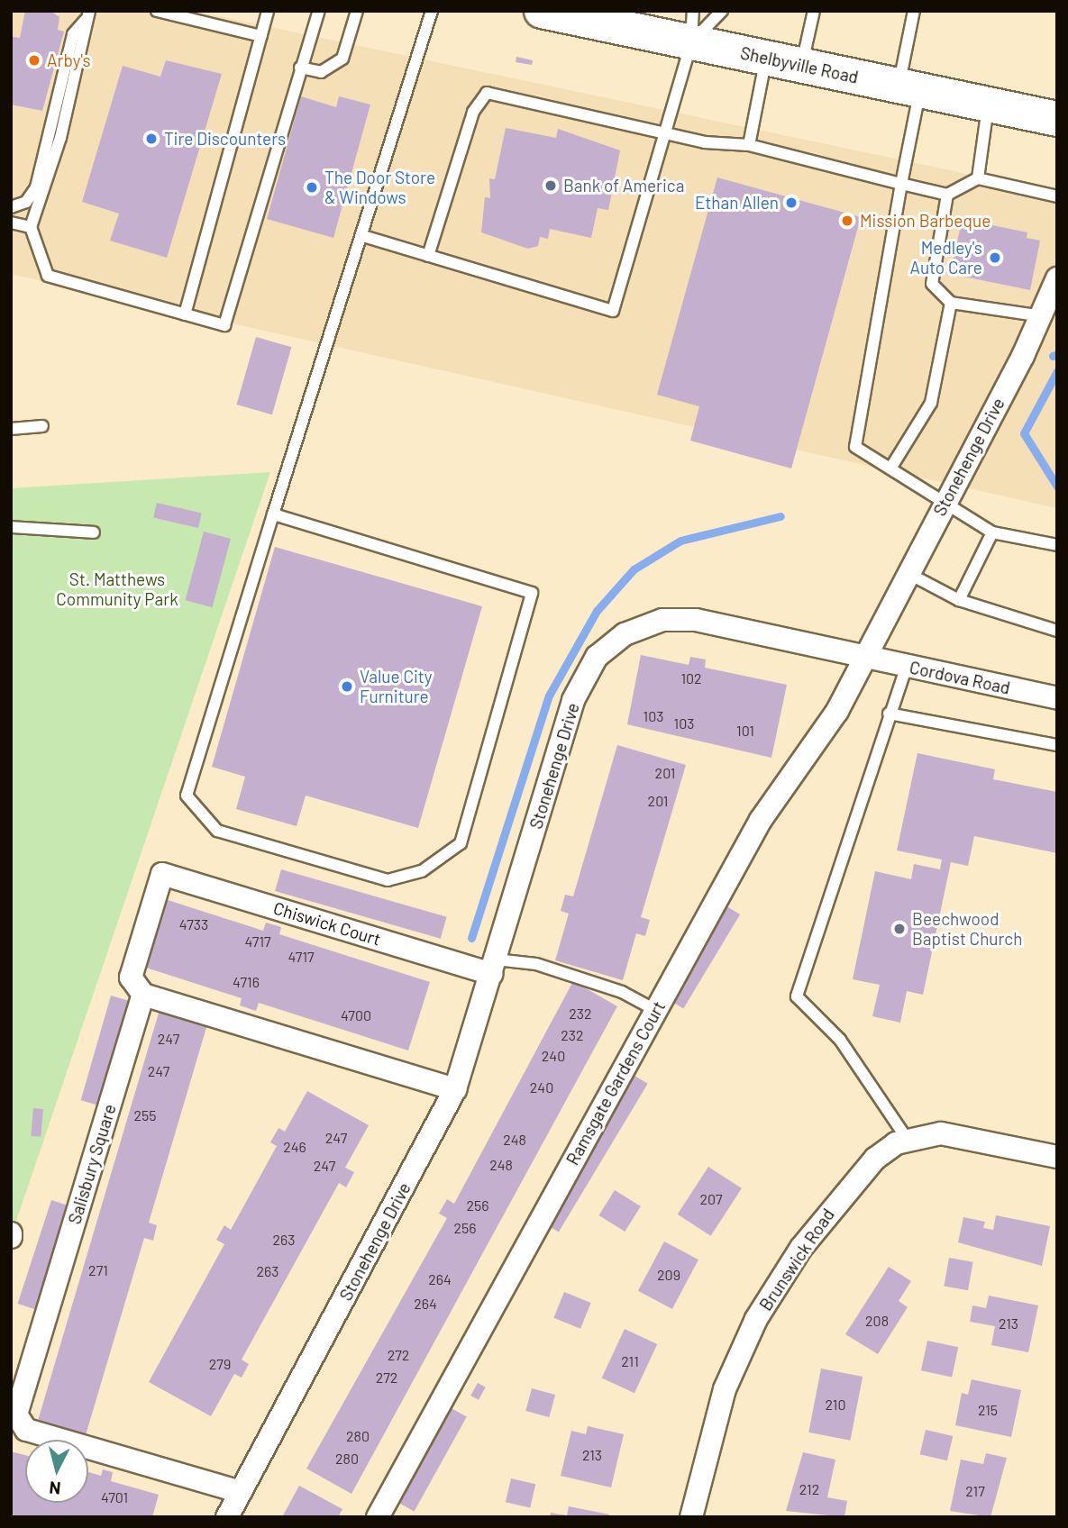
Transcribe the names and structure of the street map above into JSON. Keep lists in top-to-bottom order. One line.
{"streets":{"main road":["Shelbyville Road"],"street":["Stonehenge Drive","Cordova Road","Chiswick Court","Ramsgate Gardens Court","Salisbury Square","Brunswick Road"]},"crossings":[["Stonehenge Drive","Cordova Road"],["Stonehenge Drive","Chiswick Court"],["Stonehenge Drive","Ramsgate Gardens Court"],["Stonehenge Drive","Salisbury Square"],["Cordova Road","Ramsgate Gardens Court"],["Chiswick Court","Salisbury Square"]],"parks":["St. Matthews Community Park"],"places":["Arby's","Tire Discounters","Bank of America","The Door Store & Windows","Ethan Allen","Mission Barbeque","Medley's Auto Care","Value City Furniture","Beechwood Baptist Church"],"house_numbers":["102","103","103","101","201","201","4733","4717","4717","4716","232","4700","232","247","240","247","240","255","247","248","246","248","247","207","256","256","263","271","263","209","264","264","208","213","272","211","279","272","210","215","280","213","280","212","217","4701"],"north":"bottom"}
